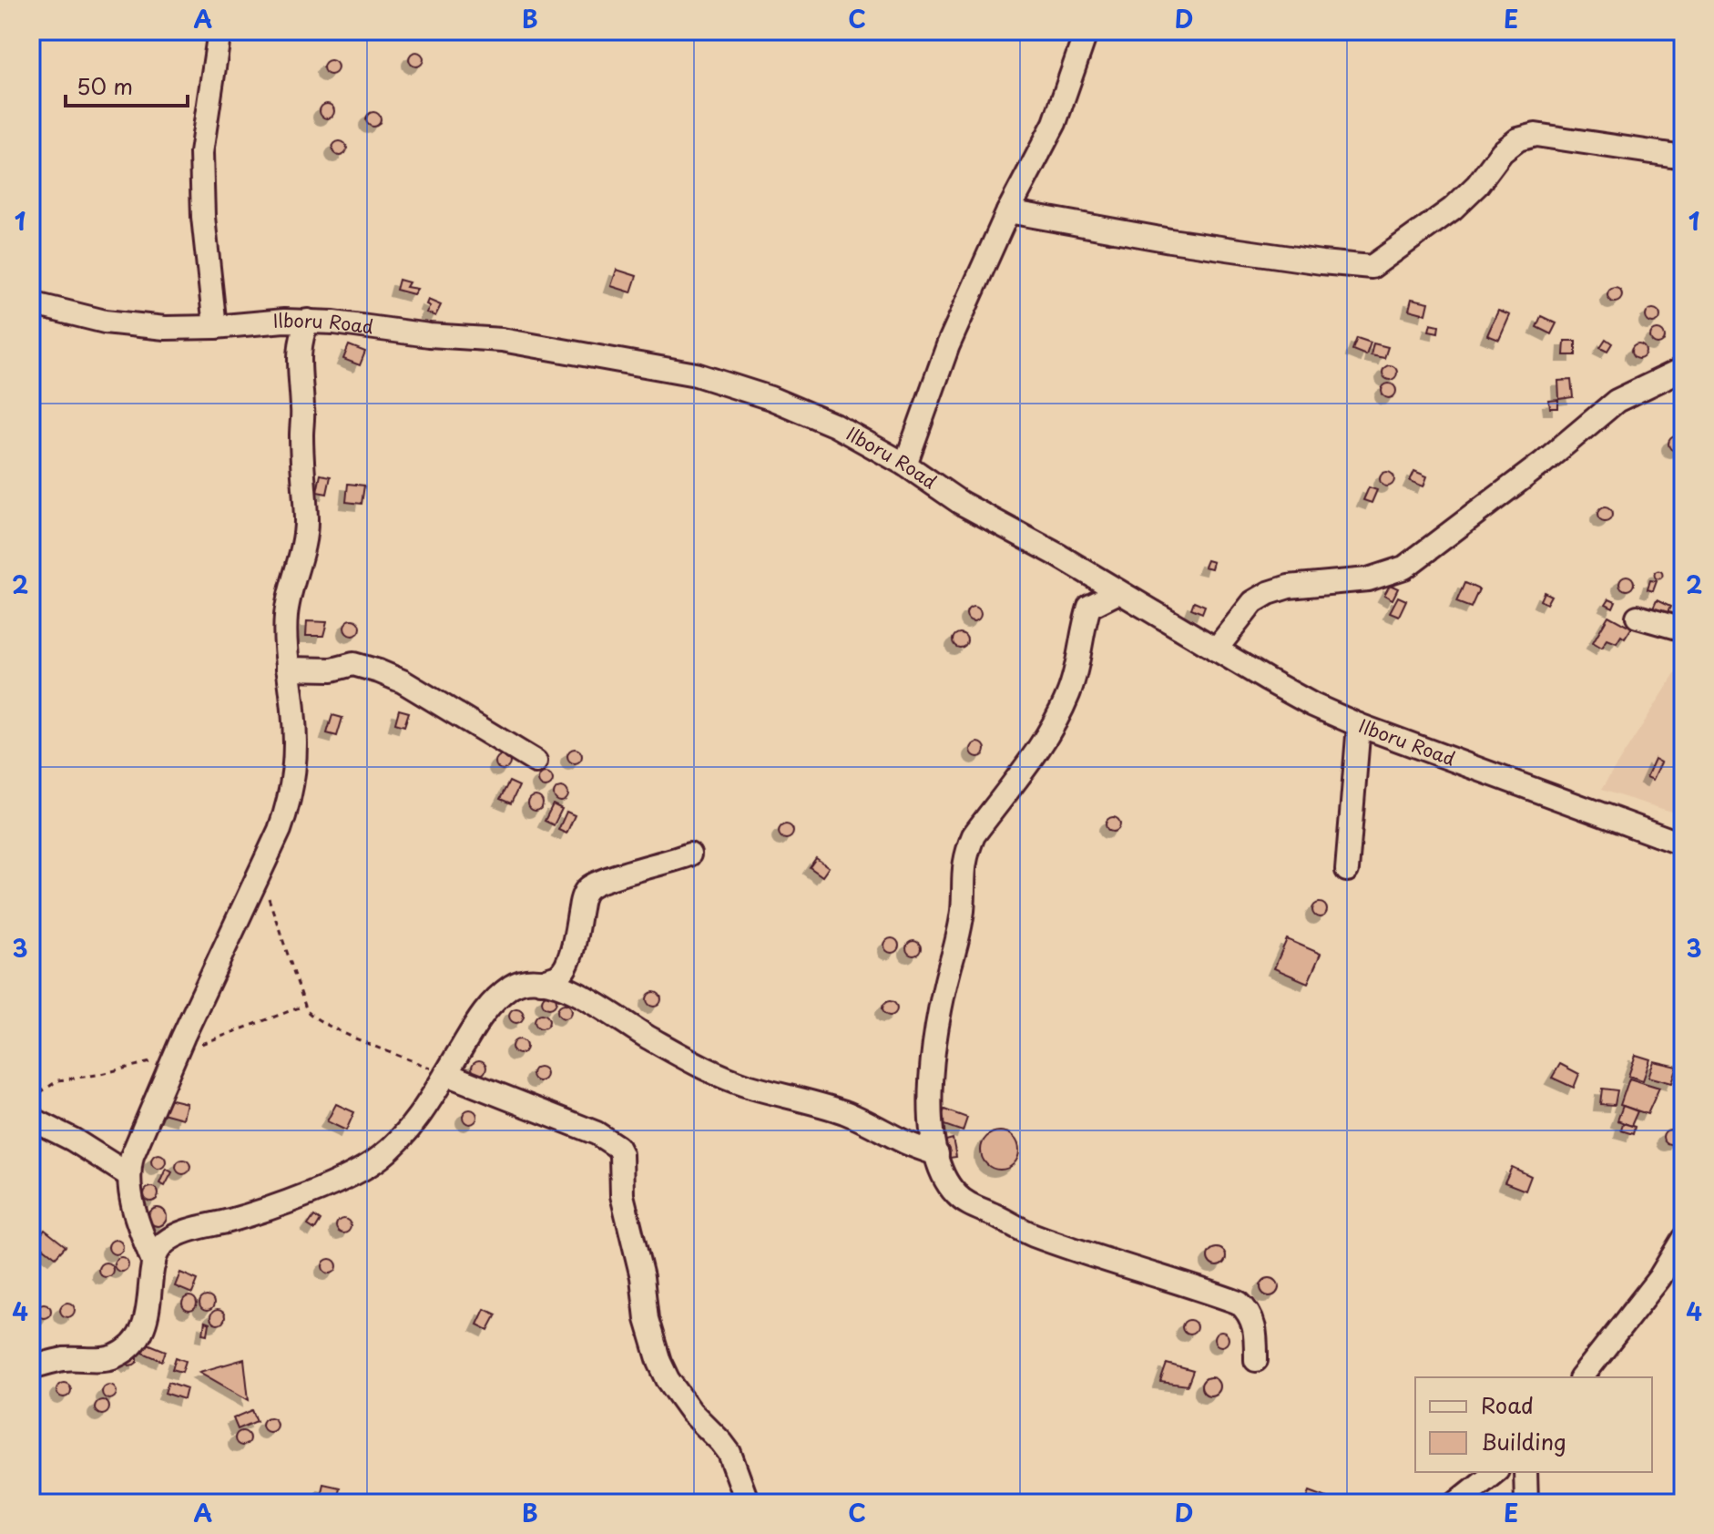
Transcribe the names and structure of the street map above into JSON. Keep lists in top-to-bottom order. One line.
{"streets":{"street":["Ilboru Road"]},"legend":["Road","Building"],"scale_bar":"50 m","grid":{"columns":["A","B","C","D","E"],"rows":["1","2","3","4"]}}
